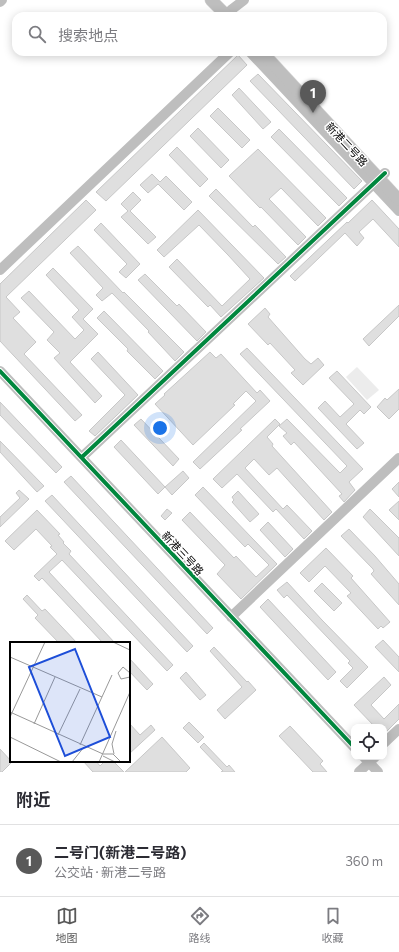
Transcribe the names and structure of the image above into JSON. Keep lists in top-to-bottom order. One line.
{"streets":{"main road":["新港二号路"],"street":["新港三号路"]},"page":{"search":"搜索地点","pins":"1","heading":"附近","list":[{"mark":"1","name":"二号门(新港二号路)","note":"公交站 · 新港二号路","value":"360 m"}],"nav":["地图","路线","收藏"]}}
